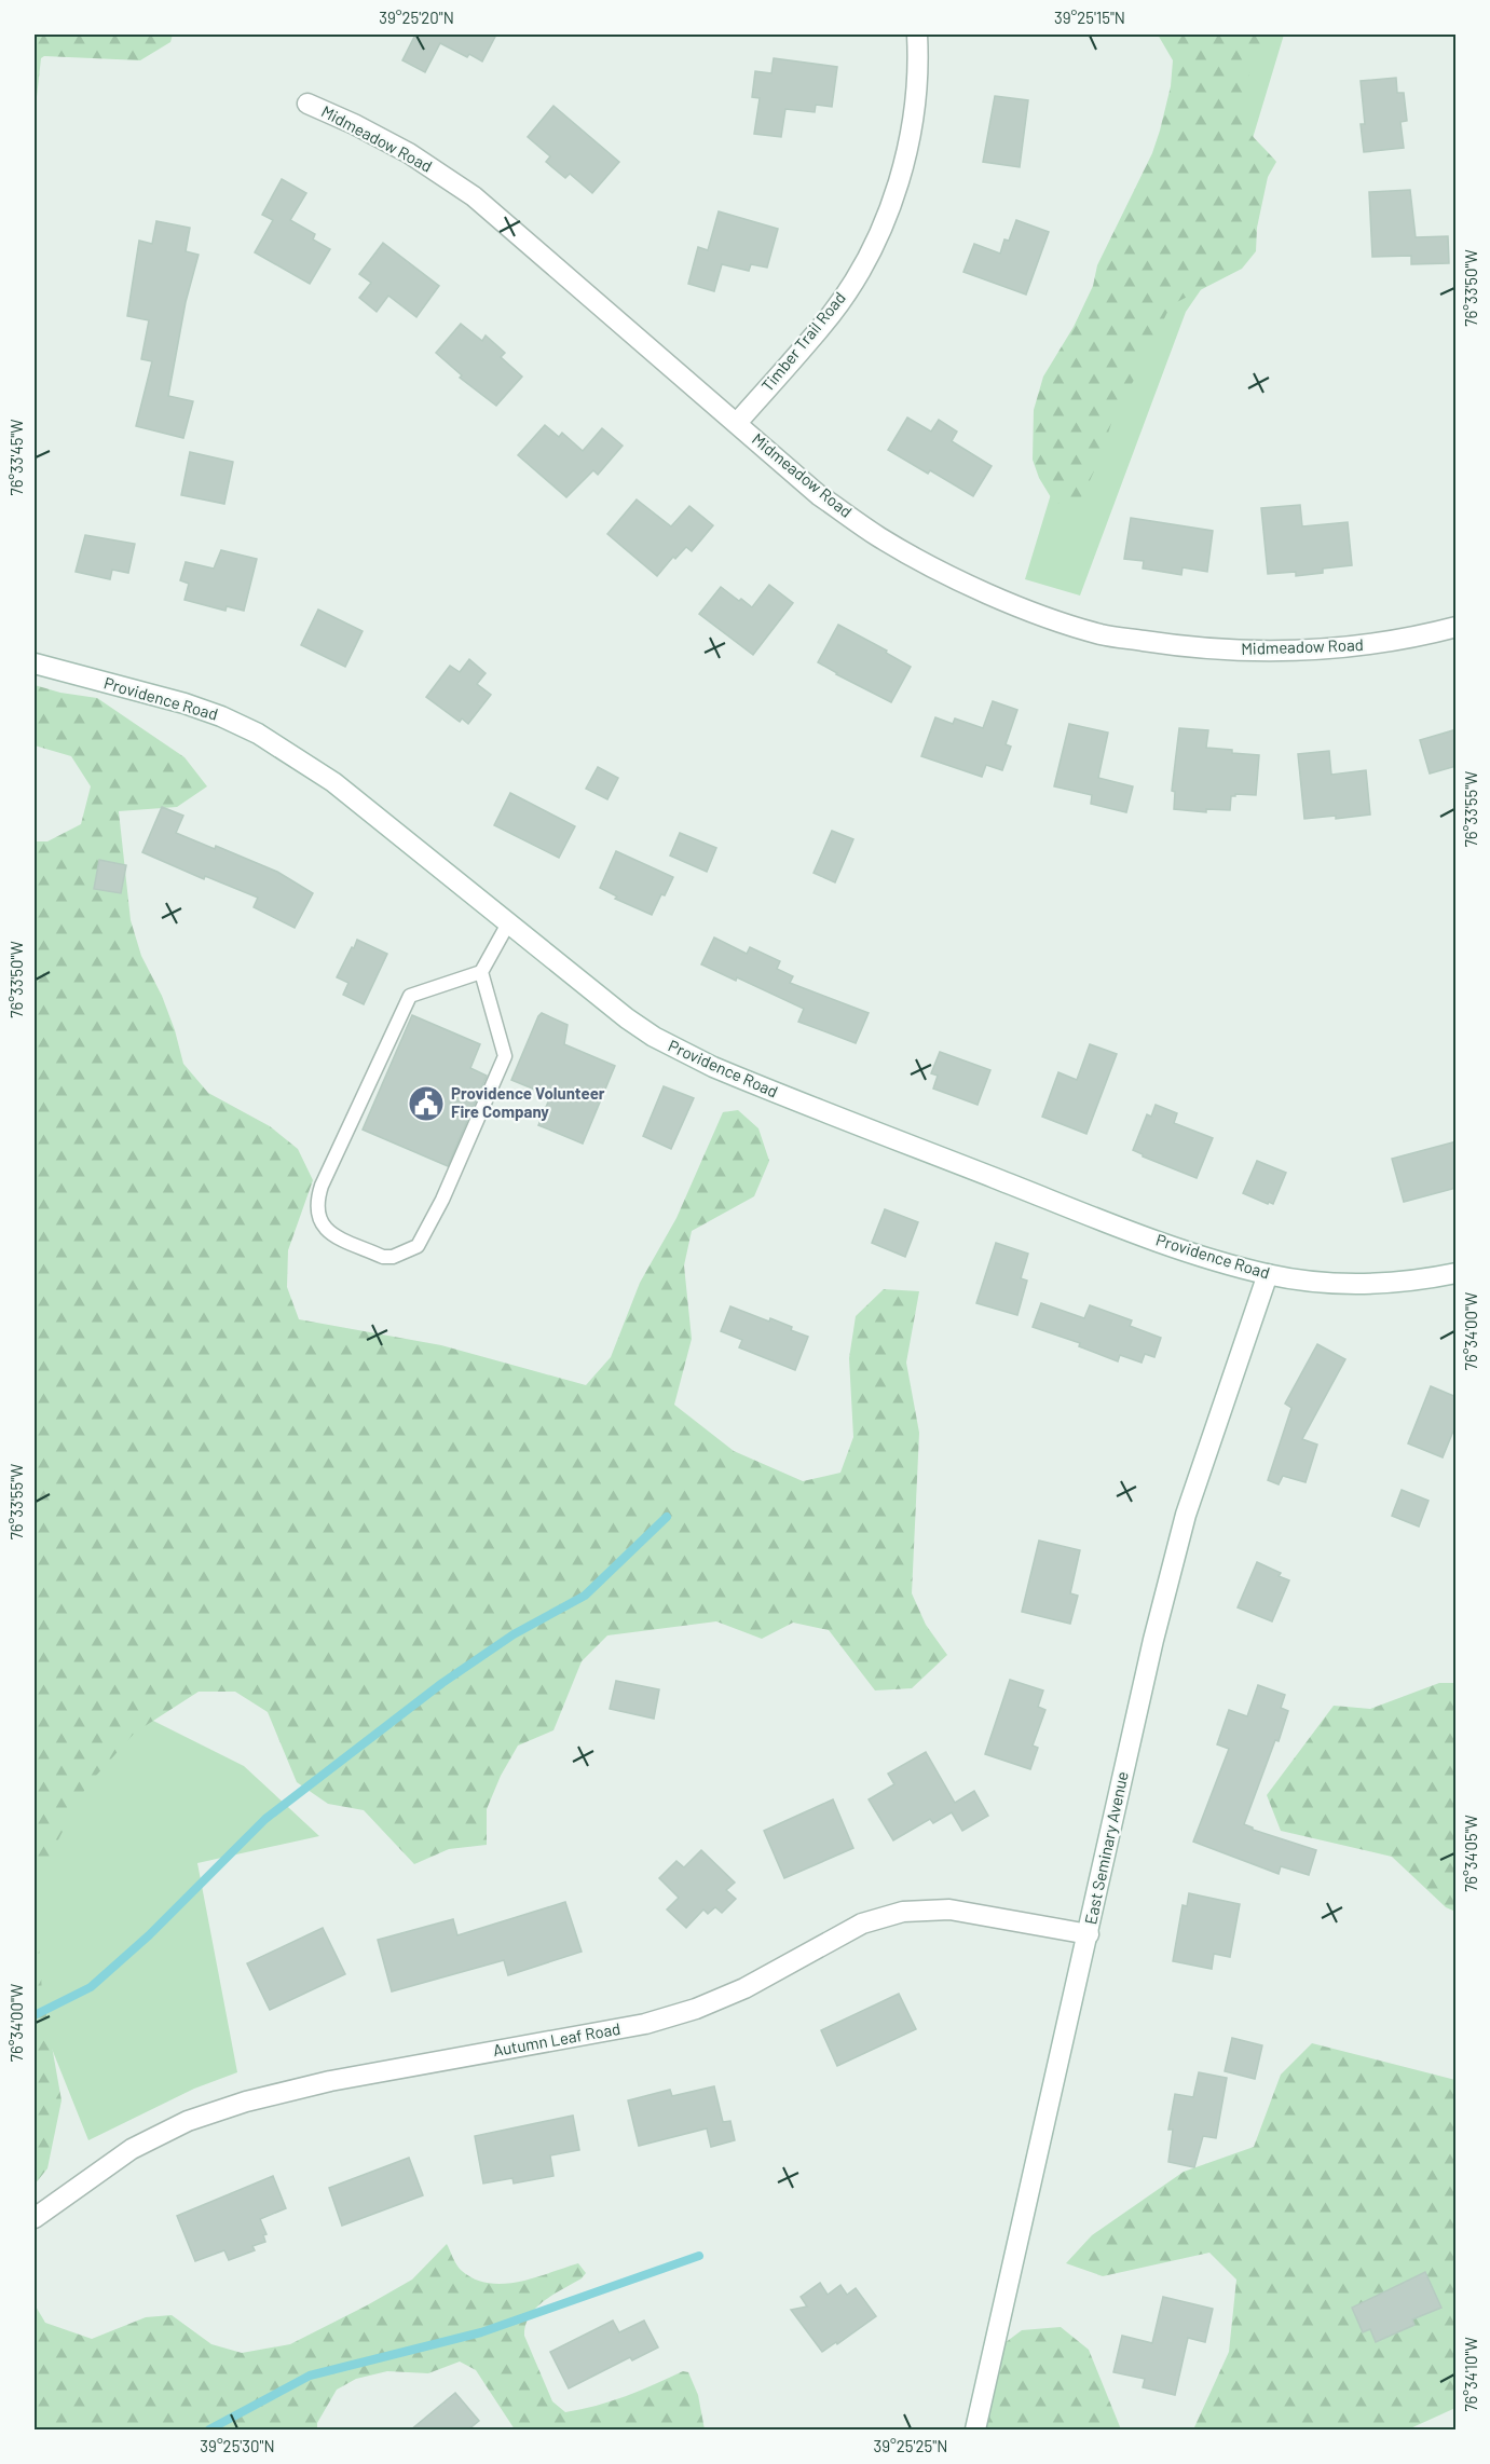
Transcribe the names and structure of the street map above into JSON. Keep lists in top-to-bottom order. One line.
{"streets":{"street":["Midmeadow Road","Timber Trail Road","Providence Road","East Seminary Avenue","Autumn Leaf Road"]},"crossings":[["Midmeadow Road","Timber Trail Road"],["Providence Road","East Seminary Avenue"],["East Seminary Avenue","Autumn Leaf Road"]],"places":{"public building":["Providence Volunteer Fire Company"]},"coordinates":["39°25'20\"N","39°25'15\"N","76°33'50\"W","76°33'45\"W","76°33'55\"W","76°34'00\"W","76°34'05\"W","76°34'10\"W","39°25'30\"N","39°25'25\"N"]}
